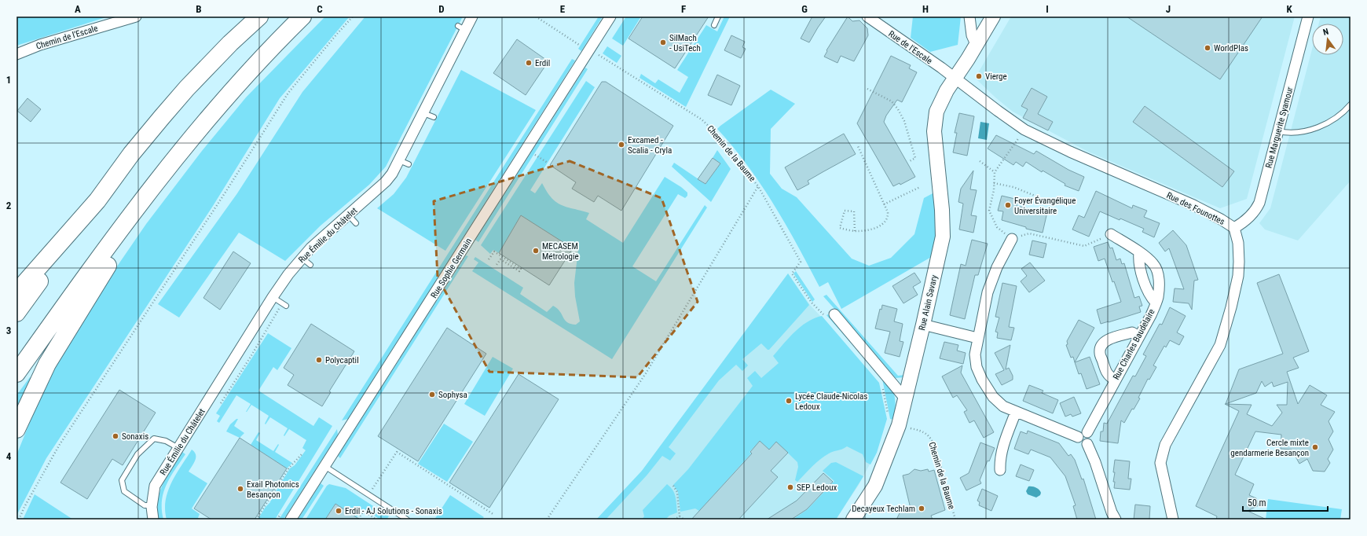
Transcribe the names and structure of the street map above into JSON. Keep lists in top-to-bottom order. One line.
{"streets":{"street":["Chemin de l'Escale","Rue de l'Escale","Rue Marguerite Syamour","Rue des Founottes","Rue Émilie du Châtelet","Rue Sophie Germain","Rue Alain Savary","Rue Charles Baudelaire"],"path":["Chemin de la Baume"]},"crossings":[["Rue de l'Escale","Rue des Founottes"],["Rue de l'Escale","Rue Alain Savary"],["Rue Marguerite Syamour","Rue des Founottes"],["Rue des Founottes","Rue Alain Savary"]],"places":["SilMach - UsiTech","WorldPlas","Erdil","Vierge","Excamed - Scalia - Cryla","Foyer Évangélique Universitaire","MECASEM Métrologie","Polycaptil","Sophysa","Lycée Claude-Nicolas Ledoux","Sonaxis","Cercle mixte gendarmerie Besançon","SEP Ledoux","Exail Photonics Besançon","Decayeux Techlam","Erdil - AJ Solutions - Sonaxis"],"scale_bar":"50 m","north":"top","grid":{"columns":["A","B","C","D","E","F","G","H","I","J","K"],"rows":["1","2","3","4"]}}
